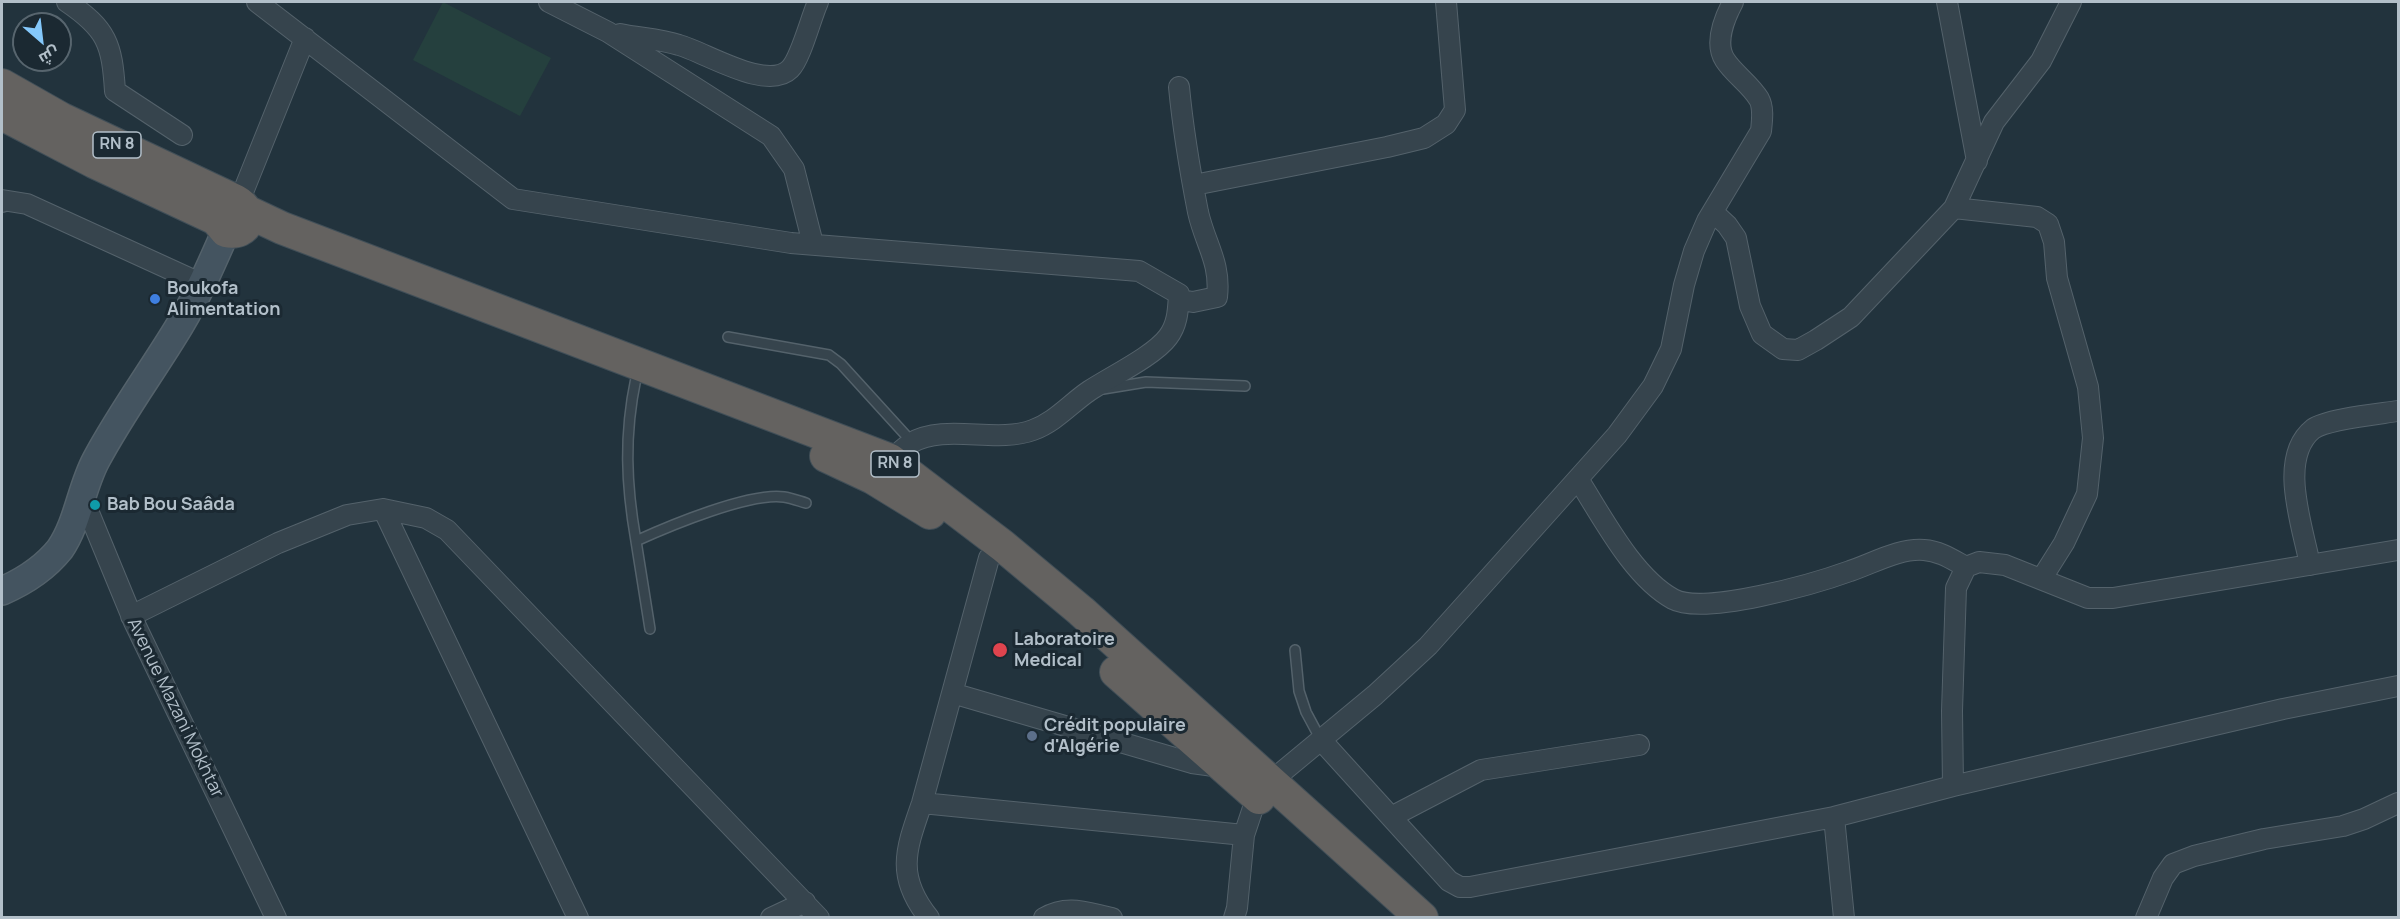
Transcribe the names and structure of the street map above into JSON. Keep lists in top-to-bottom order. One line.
{"streets":{"highway":["RN 8"],"street":["Avenue Mazani Mokhtar"]},"places":["Boukofa Alimentation","Bab Bou Saâda","Laboratoire Medical","Crédit populaire d'Algérie"],"north":"bottom right"}
